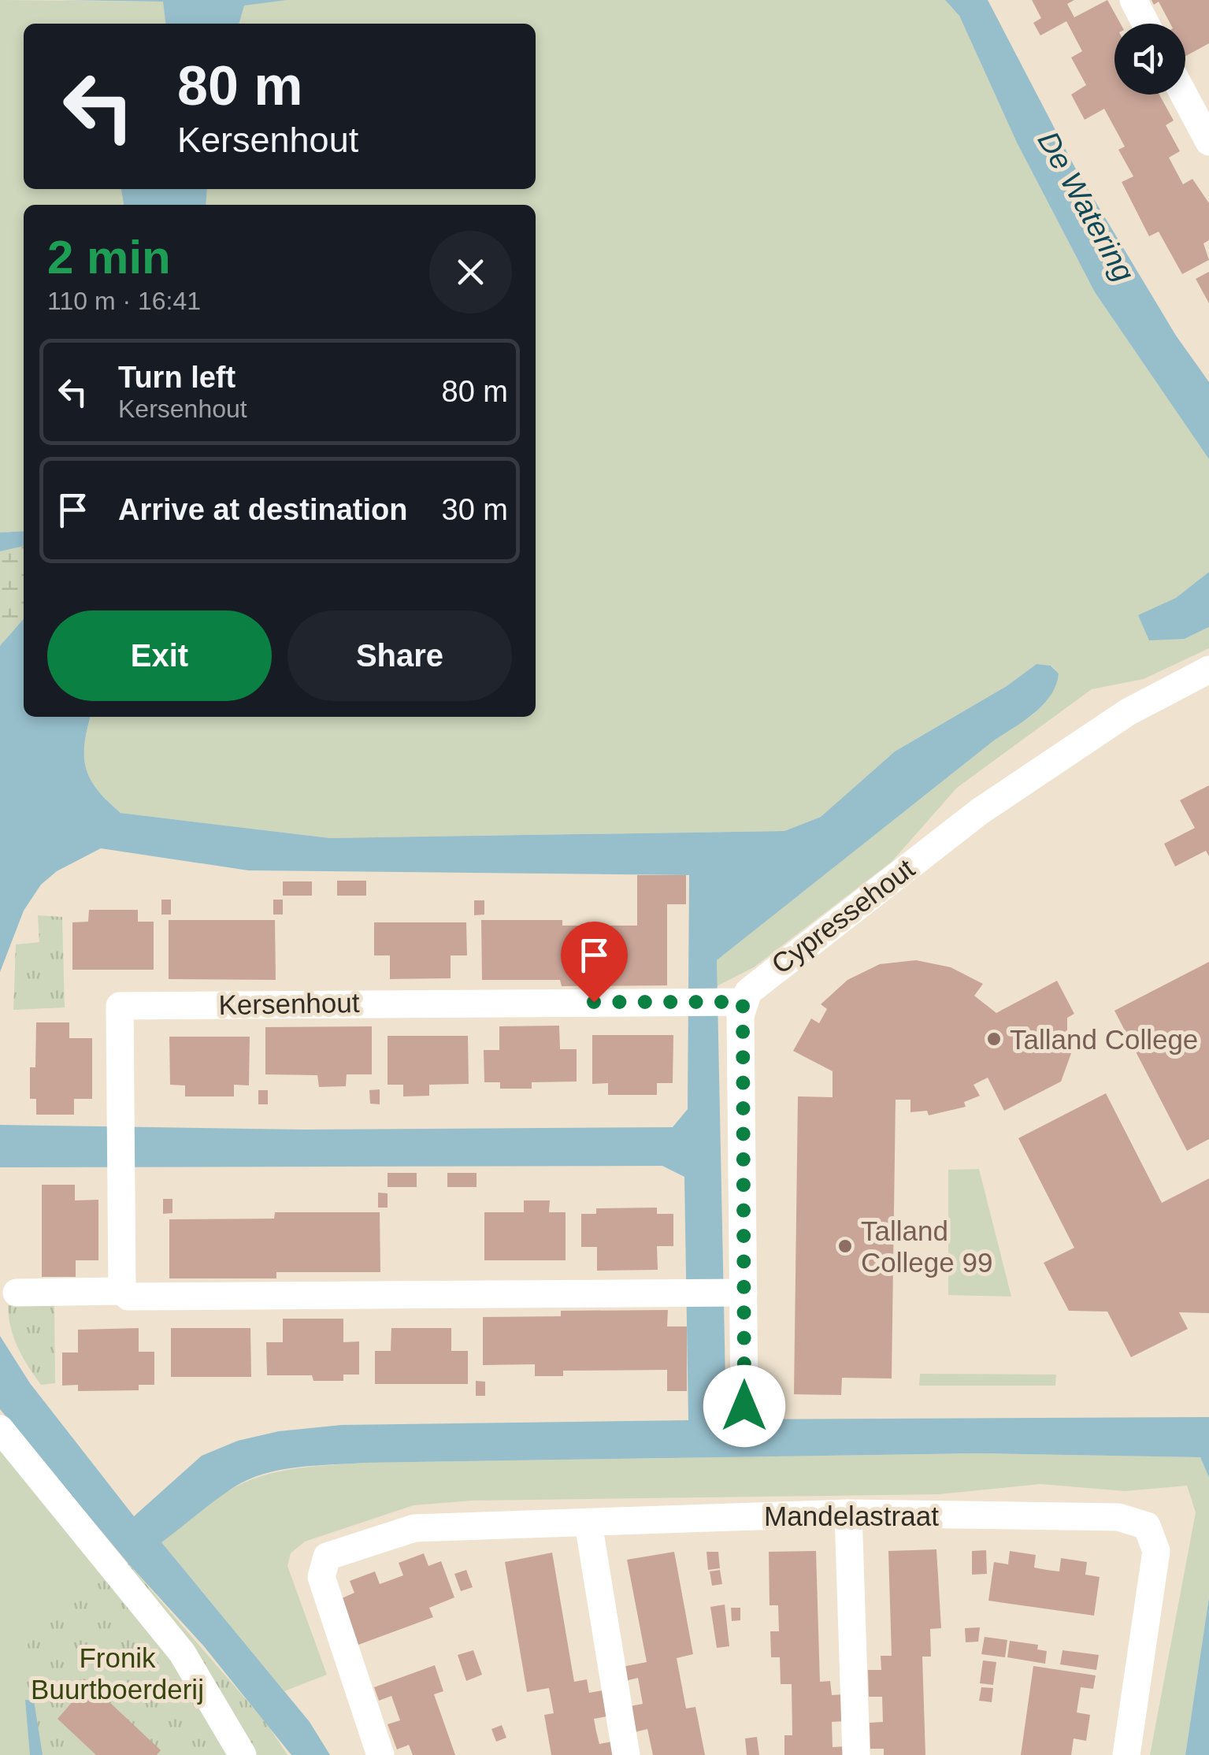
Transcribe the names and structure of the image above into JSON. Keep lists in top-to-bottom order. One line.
{"streets":{"street":["Cypressehout","Kersenhout","Mandelastraat"]},"crossings":[["Cypressehout","Kersenhout"]],"water":["De Watering"],"parks":["Fronik Buurtboerderij"],"places":["Talland College","Talland College 99"],"page":{"turn":["80 m","Kersenhout"],"heading":["2 min","110 m · 16:41"],"list":[{"name":"Turn left","note":"Kersenhout","value":"80 m"},{"name":"Arrive at destination","value":"30 m"}],"buttons":["Exit","Share"]}}
